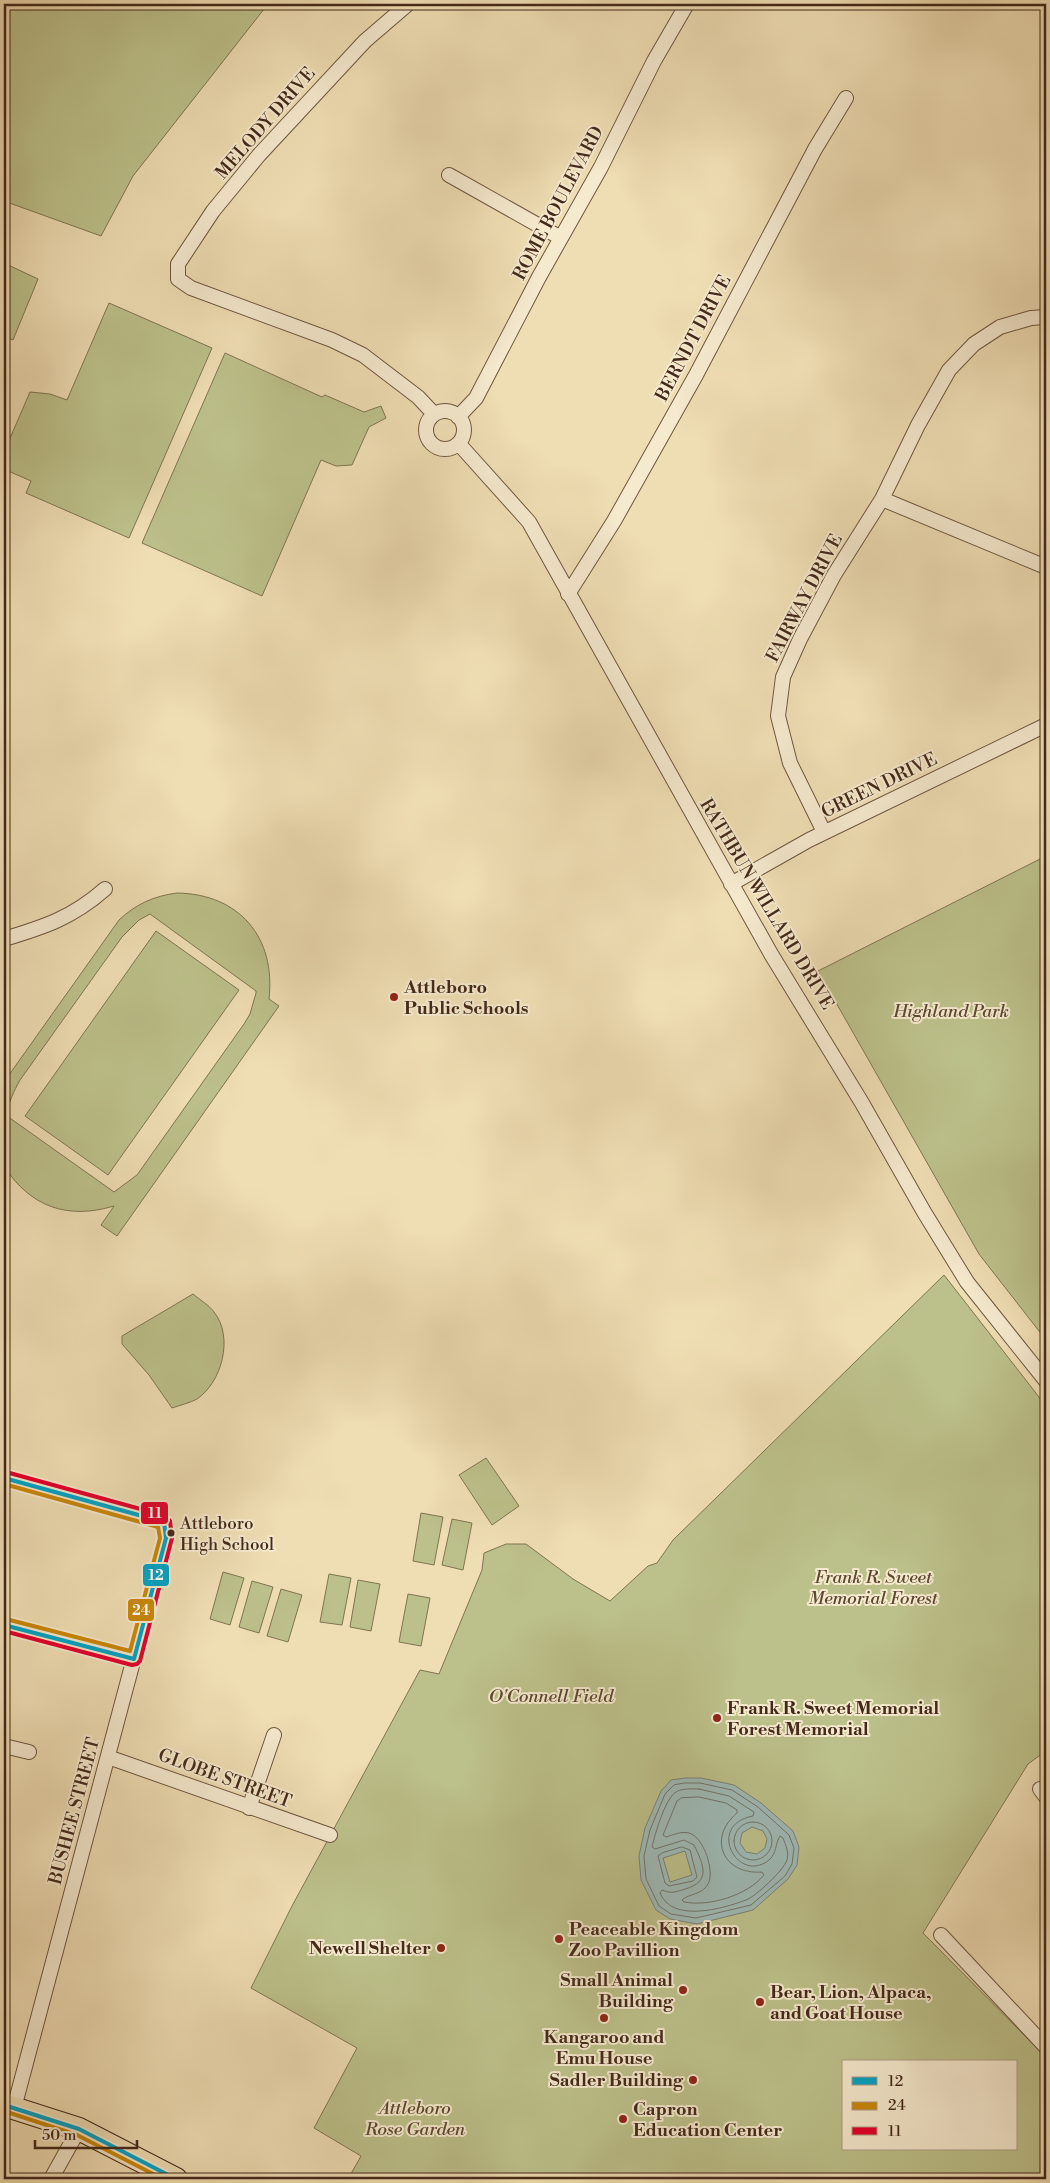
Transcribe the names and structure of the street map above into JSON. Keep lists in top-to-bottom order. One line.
{"streets":{"street":["MELODY DRIVE","ROME BOULEVARD","BERNDT DRIVE","FAIRWAY DRIVE","GREEN DRIVE","RATHBUN WILLARD DRIVE","GLOBE STREET","BUSHEE STREET"]},"crossings":[["MELODY DRIVE","ROME BOULEVARD"],["MELODY DRIVE","RATHBUN WILLARD DRIVE"],["ROME BOULEVARD","RATHBUN WILLARD DRIVE"],["BERNDT DRIVE","RATHBUN WILLARD DRIVE"],["FAIRWAY DRIVE","GREEN DRIVE"],["GREEN DRIVE","RATHBUN WILLARD DRIVE"],["GLOBE STREET","BUSHEE STREET"]],"parks":["Highland Park","Frank R. Sweet Memorial Forest","O'Connell Field","Attleboro Rose Garden"],"places":["Attleboro Public Schools","Attleboro High School","Frank R. Sweet Memorial Forest Memorial","Peaceable Kingdom Zoo Pavillion","Newell Shelter","Small Animal Building","Bear, Lion, Alpaca, and Goat House","Kangaroo and Emu House","Sadler Building","Capron Education Center"],"lines":["transit line 11","transit line 12","transit line 24"],"legend":["12","24","11"],"scale_bar":"50 m"}
